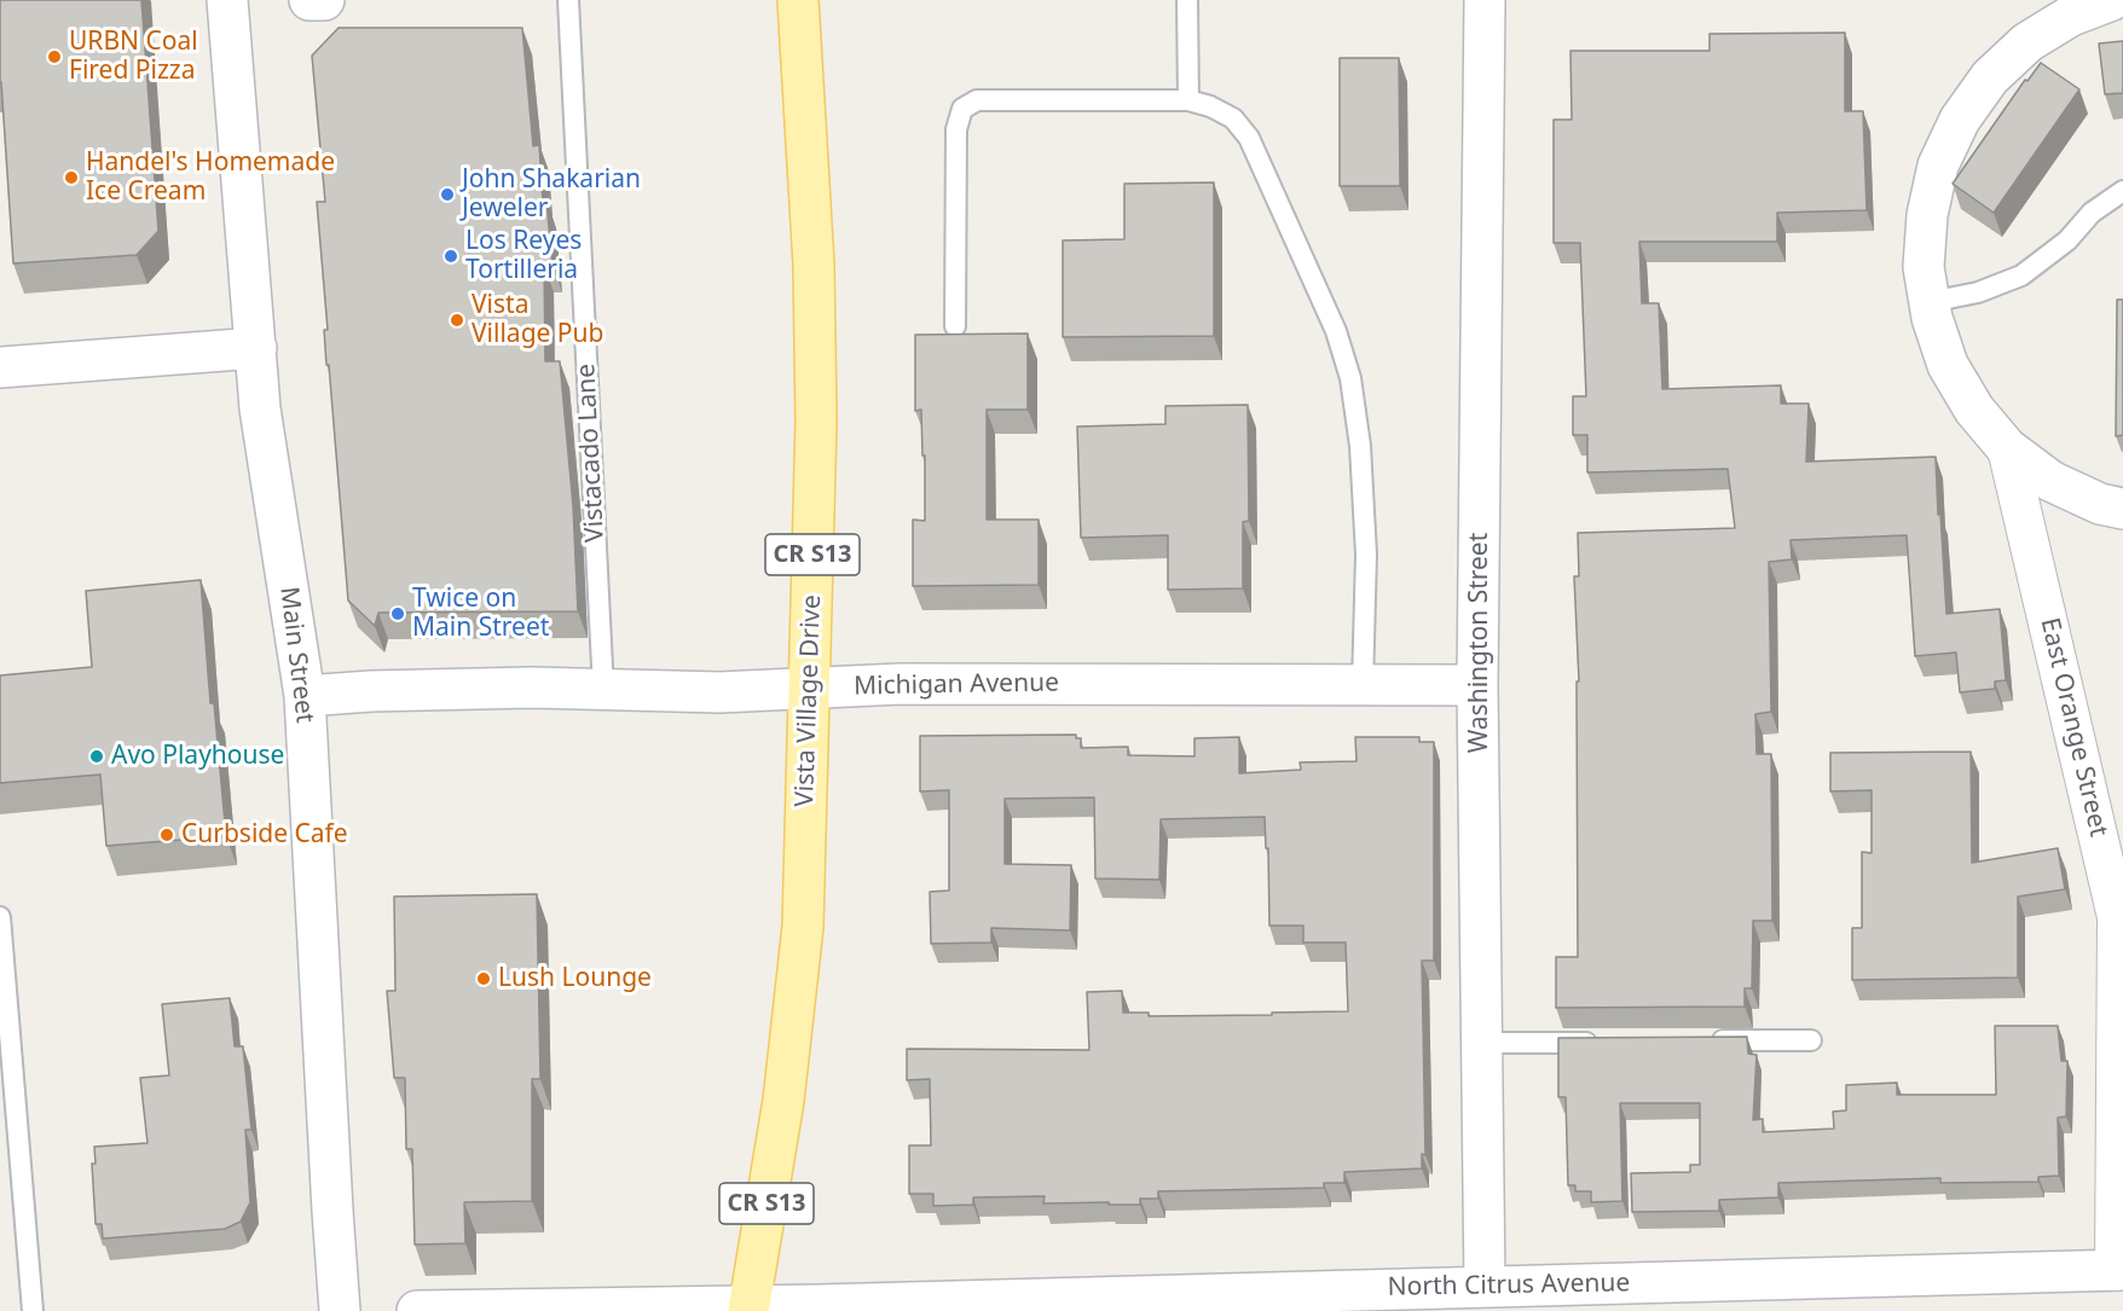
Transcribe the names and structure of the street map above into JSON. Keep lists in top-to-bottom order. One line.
{"streets":{"main road":["CR S13","Vista Village Drive"],"street":["Washington Street","Main Street","Michigan Avenue","East Orange Street","North Citrus Avenue"],"lane":["Vistacado Lane"]},"crossings":[["Vistacado Lane","Michigan Avenue"],["Washington Street","Michigan Avenue"],["Washington Street","North Citrus Avenue"],["Main Street","Michigan Avenue"],["Michigan Avenue","Vista Village Drive"],["Vista Village Drive","North Citrus Avenue"],["East Orange Street","North Citrus Avenue"]],"places":["URBN Coal Fired Pizza","Handel's Homemade Ice Cream","John Shakarian Jeweler","Los Reyes Tortilleria","Vista Village Pub","Twice on Main Street","Avo Playhouse","Curbside Cafe","Lush Lounge"]}
